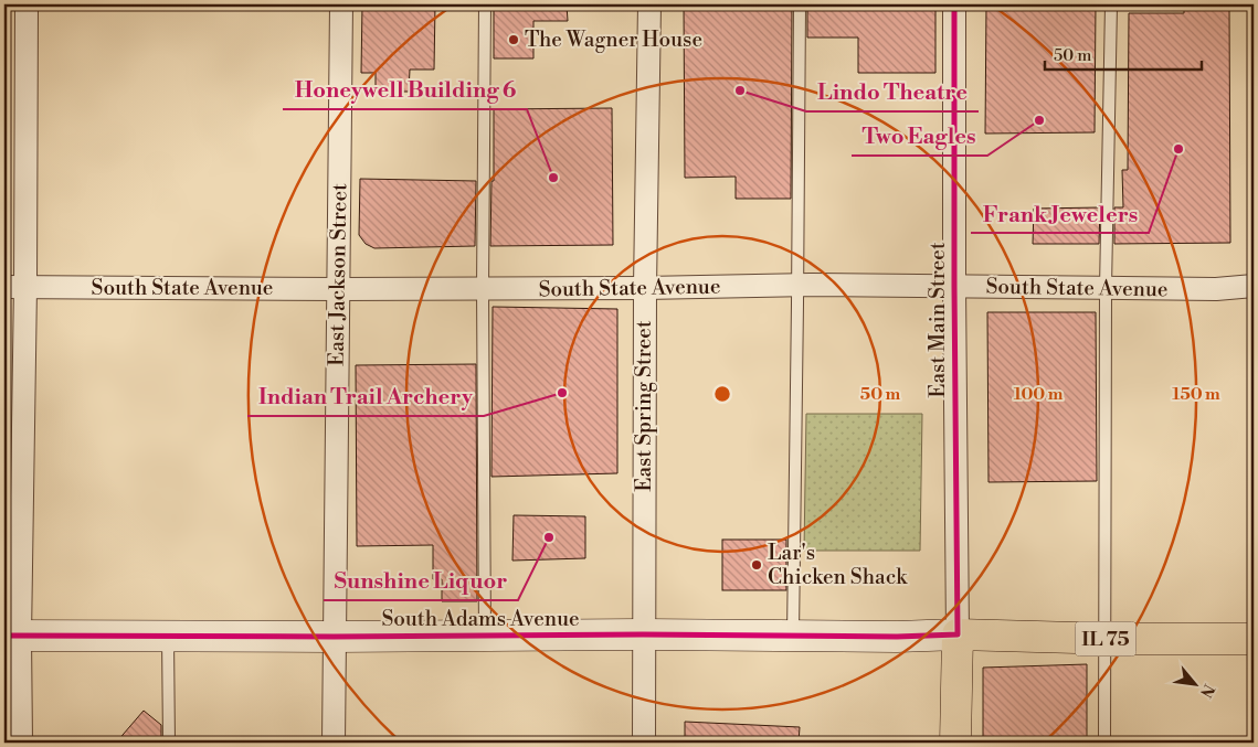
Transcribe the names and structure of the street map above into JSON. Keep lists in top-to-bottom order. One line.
{"streets":{"main road":["East Main Street","South Adams Avenue","IL 75"],"street":["East Jackson Street","South State Avenue","East Spring Street"]},"crossings":[["East Jackson Street","South State Avenue"],["East Jackson Street","South Adams Avenue"],["South State Avenue","East Main Street"],["South State Avenue","East Spring Street"],["East Main Street","South Adams Avenue"],["East Spring Street","South Adams Avenue"]],"places":["The Wagner House","Lindo Theatre","Two Eagles","Frank Jewelers","Honeywell Building 6","Indian Trail Archery","Sunshine Liquor","Lar's Chicken Shack"],"scale_bar":"50 m","north":"bottom right","rings":["50 m","100 m","150 m"]}
